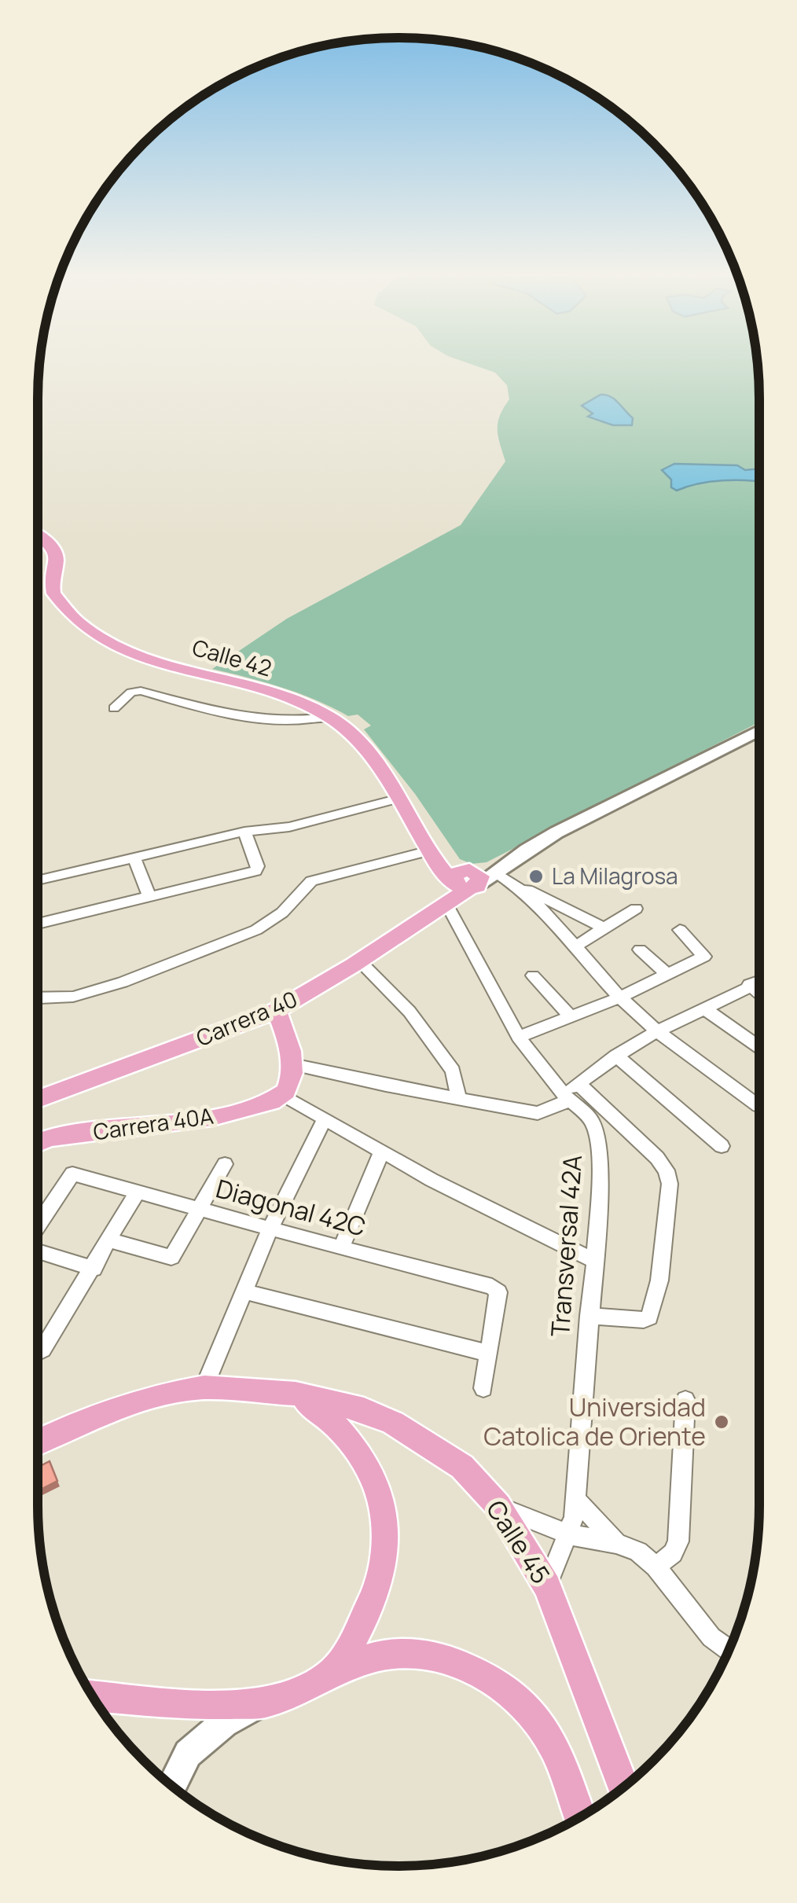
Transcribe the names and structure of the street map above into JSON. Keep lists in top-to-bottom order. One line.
{"streets":{"main road":["Calle 42","Carrera 40","Carrera 40A","Calle 45"],"street":["Diagonal 42C","Transversal 42A"]},"crossings":[["Calle 42","Carrera 40"],["Calle 42","Transversal 42A"],["Carrera 40","Transversal 42A"],["Transversal 42A","Calle 45"]],"places":["La Milagrosa","Universidad Catolica de Oriente"]}
